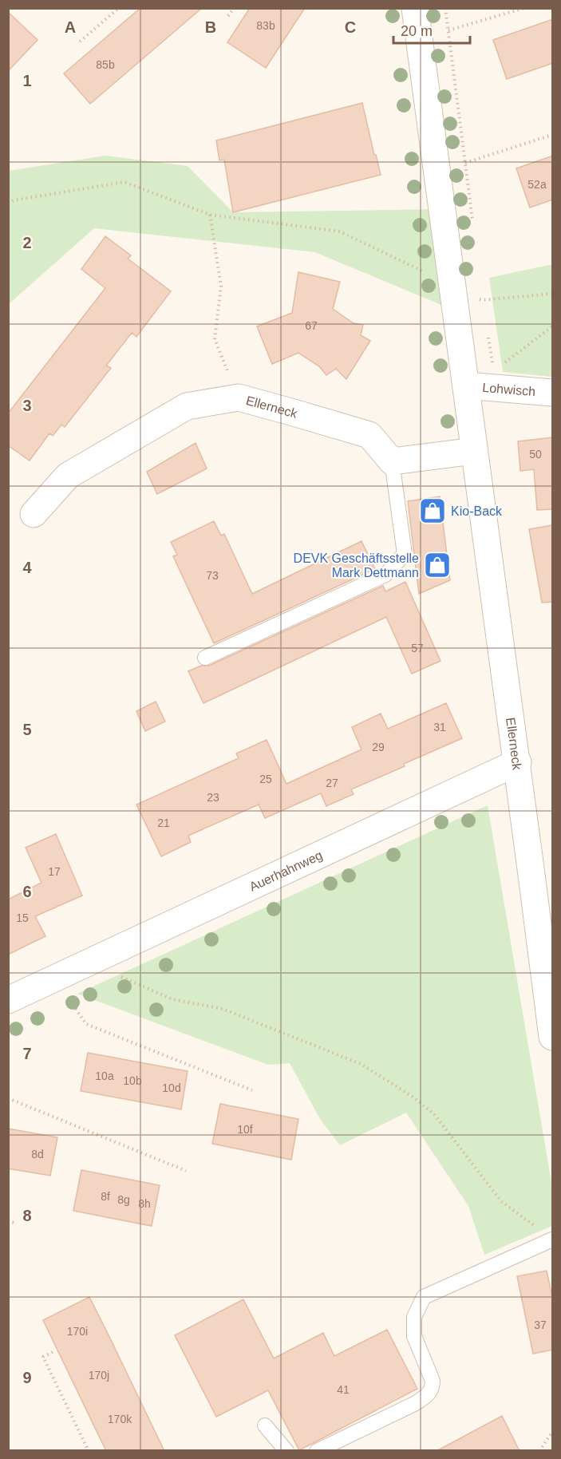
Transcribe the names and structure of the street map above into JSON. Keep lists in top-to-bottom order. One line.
{"streets":{"street":["Lohwisch","Ellerneck","Auerhahnweg"]},"crossings":[["Lohwisch","Ellerneck"],["Ellerneck","Auerhahnweg"]],"places":{"shop":["Kio-Back","DEVK Geschäftsstelle Mark Dettmann"]},"house_numbers":["83b","85b","52a","67","50","73","57","31","29","25","27","23","21","17","15","10a","10b","10d","10f","8d","8f","8g","8h","37","170i","170j","41","170k"],"scale_bar":"20 m","grid":{"columns":["A","B","C"],"rows":["1","2","3","4","5","6","7","8","9"]}}
